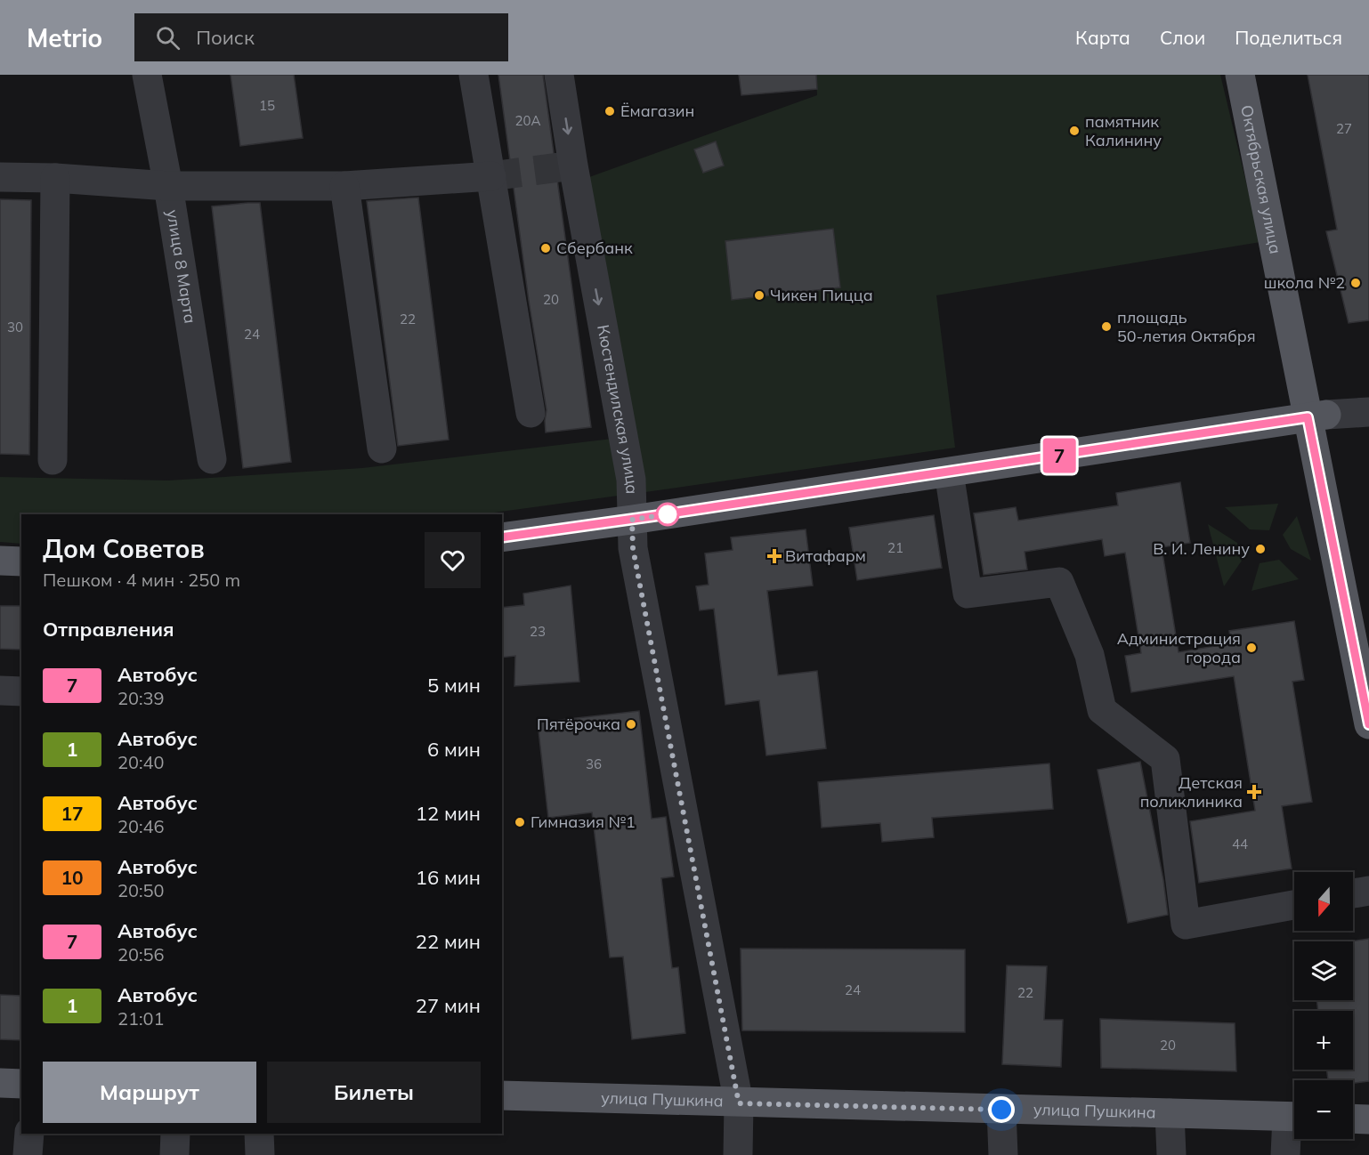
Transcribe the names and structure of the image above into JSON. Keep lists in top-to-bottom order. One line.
{"streets":{"main road":["Октябрьская улица","улица Пушкина"],"street":["улица 8 Марта","Кюстендилская улица"]},"crossings":[["Кюстендилская улица","улица Пушкина"]],"places":{"other":["Ёмагазин","памятник Калинину","Сбербанк","школа №2","Чикен Пицца","площадь 50-летия Октября","В. И. Ленину","Администрация города","Пятёрочка","Гимназия №1"],"health":["Витафарм","Детская поликлиника"]},"lines":["bus line 7"],"house_numbers":["15","20А","27","20","22","30","24","21","23","36","44","24","22","20"],"north":"bottom","page":{"header":"Metrio","search":"Поиск","nav":["Карта","Слои","Поделиться"],"on_map":"7","heading":[["Дом Советов","Пешком · 4 мин · 250 m"],"Отправления"],"list":[{"mark":"7","name":"Автобус","note":"20:39","value":"5 мин"},{"mark":"1","name":"Автобус","note":"20:40","value":"6 мин"},{"mark":"17","name":"Автобус","note":"20:46","value":"12 мин"},{"mark":"10","name":"Автобус","note":"20:50","value":"16 мин"},{"mark":"7","name":"Автобус","note":"20:56","value":"22 мин"},{"mark":"1","name":"Автобус","note":"21:01","value":"27 мин"}],"map_buttons":["+","−"],"buttons":["Маршрут","Билеты"]}}
